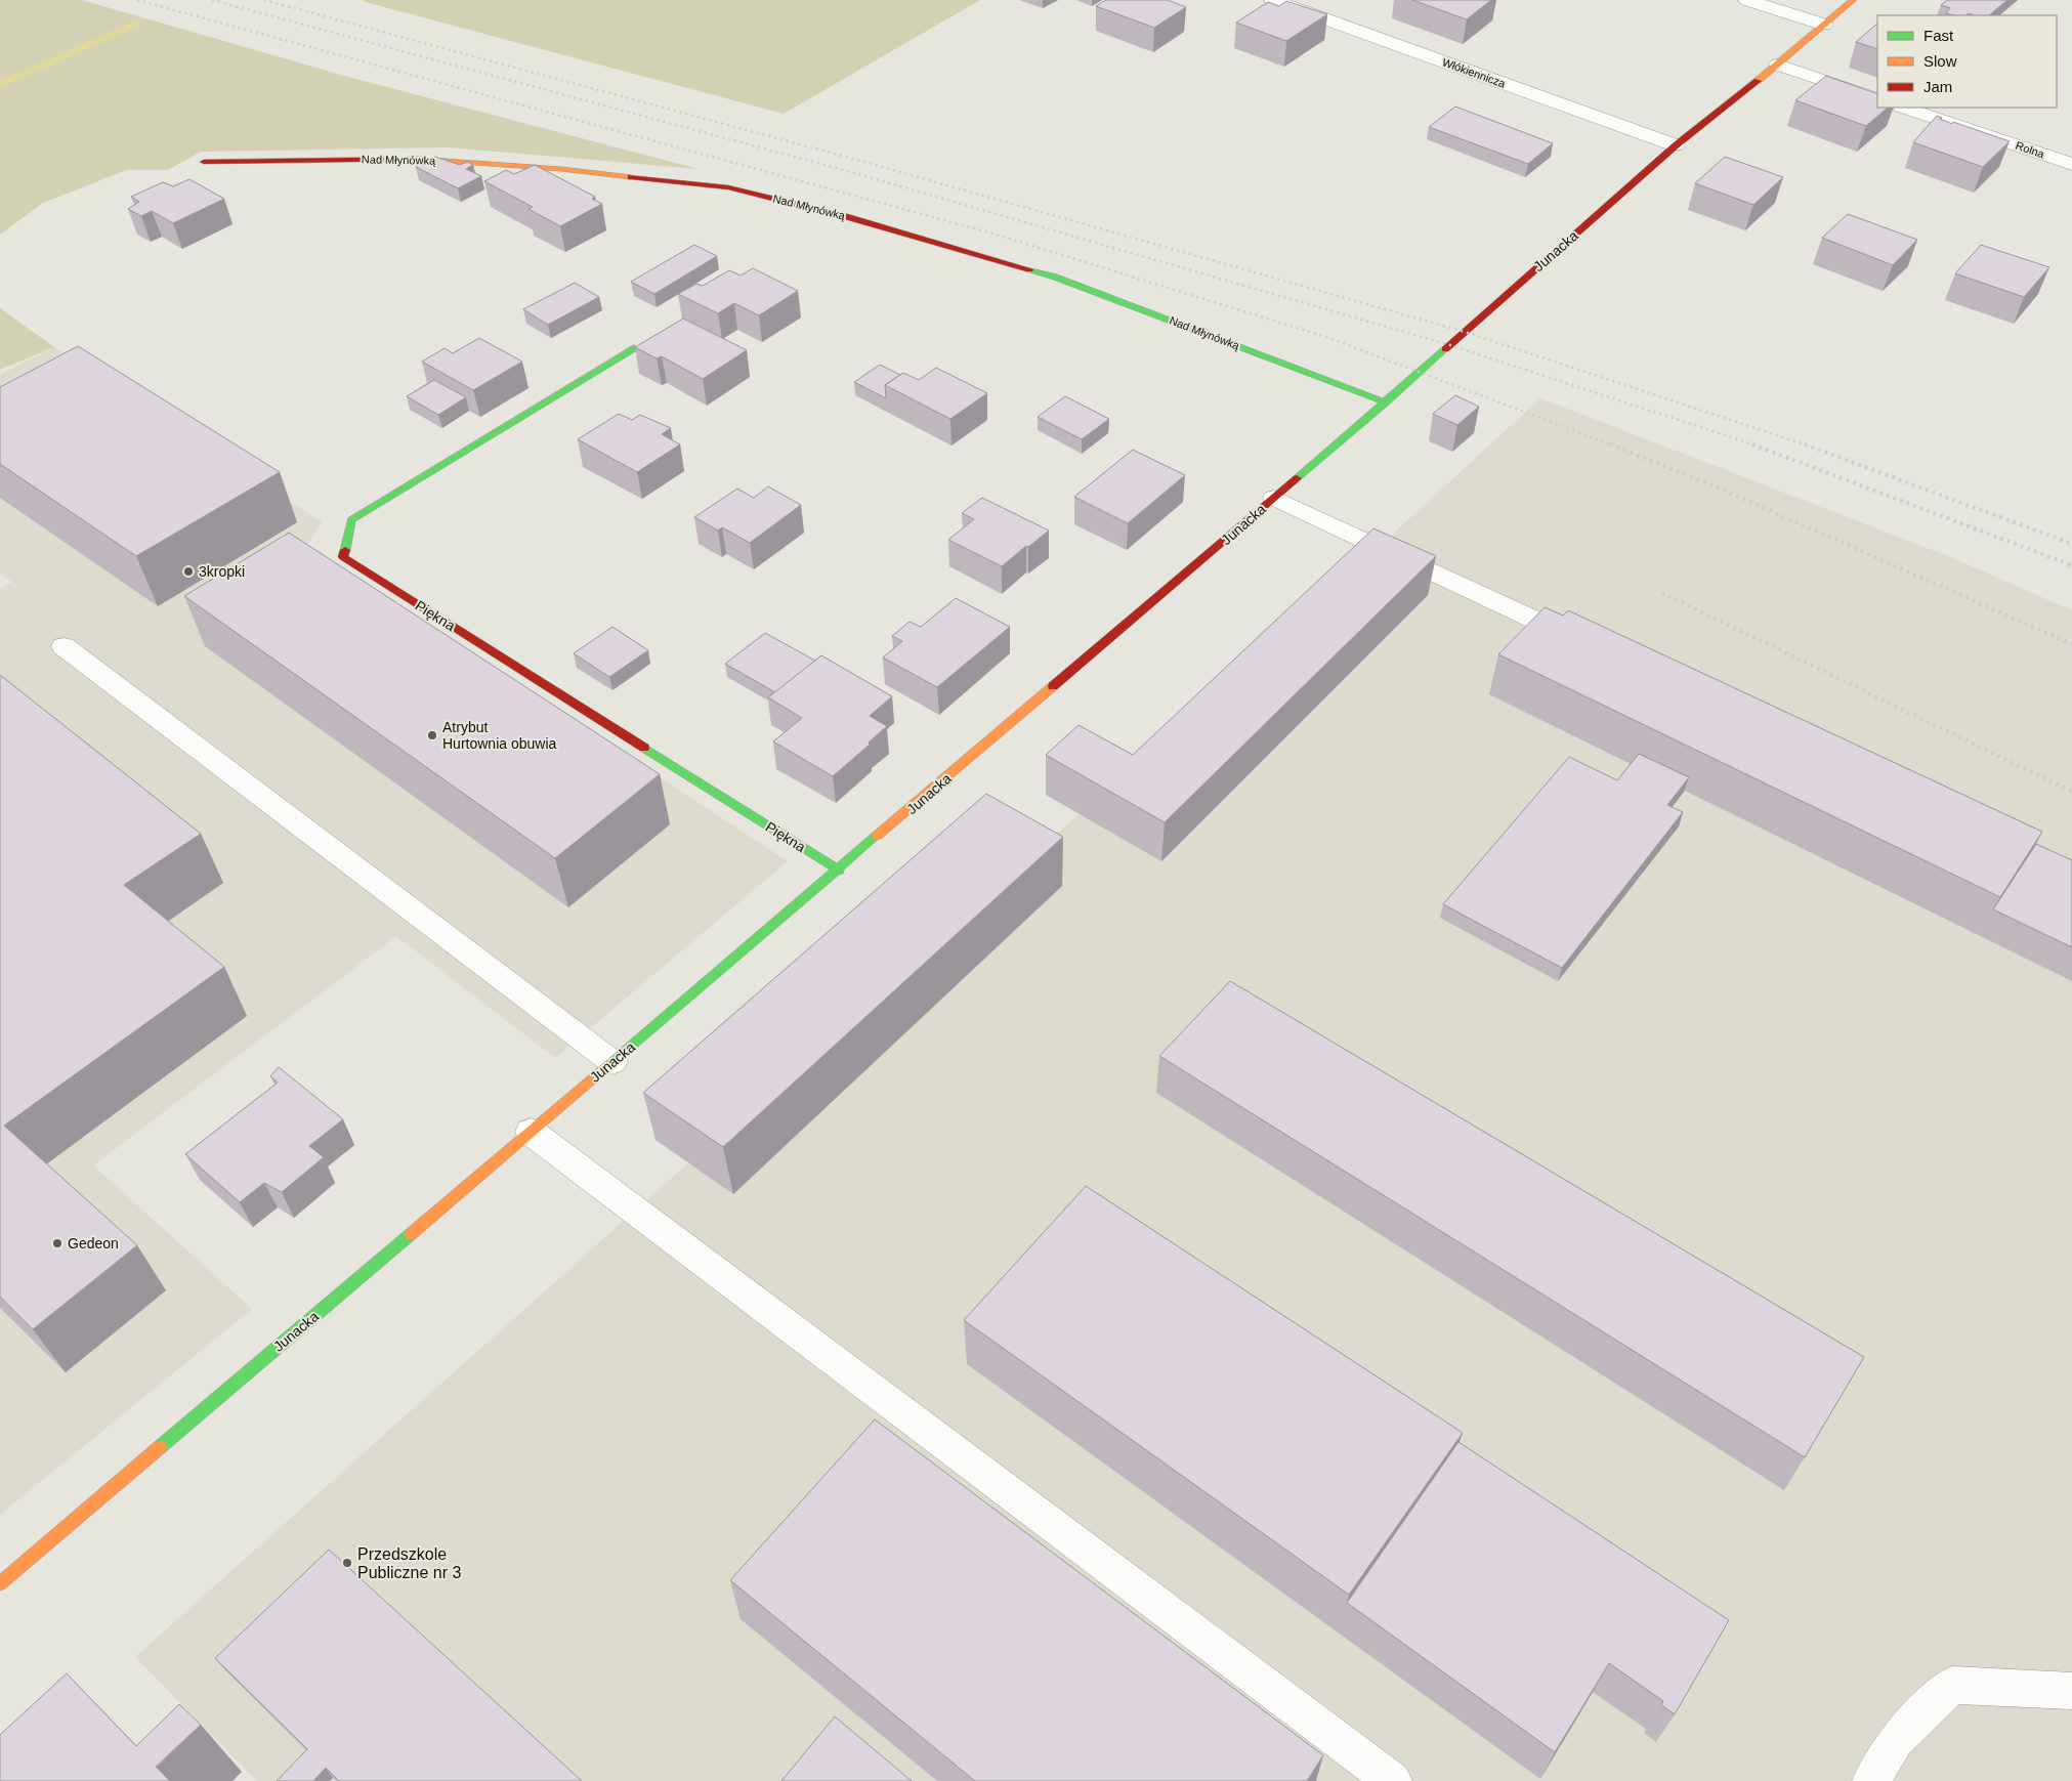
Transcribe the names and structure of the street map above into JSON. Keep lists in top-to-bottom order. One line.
{"streets":{"street":["Włókiennicza","Rolna","Nad Młynówką","Junacka","Piękna"]},"crossings":[["Włókiennicza","Junacka"],["Nad Młynówką","Junacka"],["Junacka","Piękna"]],"places":["3kropki","Atrybut Hurtownia obuwia","Gedeon","Przedszkole Publiczne nr 3"],"legend":["Fast","Slow","Jam"]}
